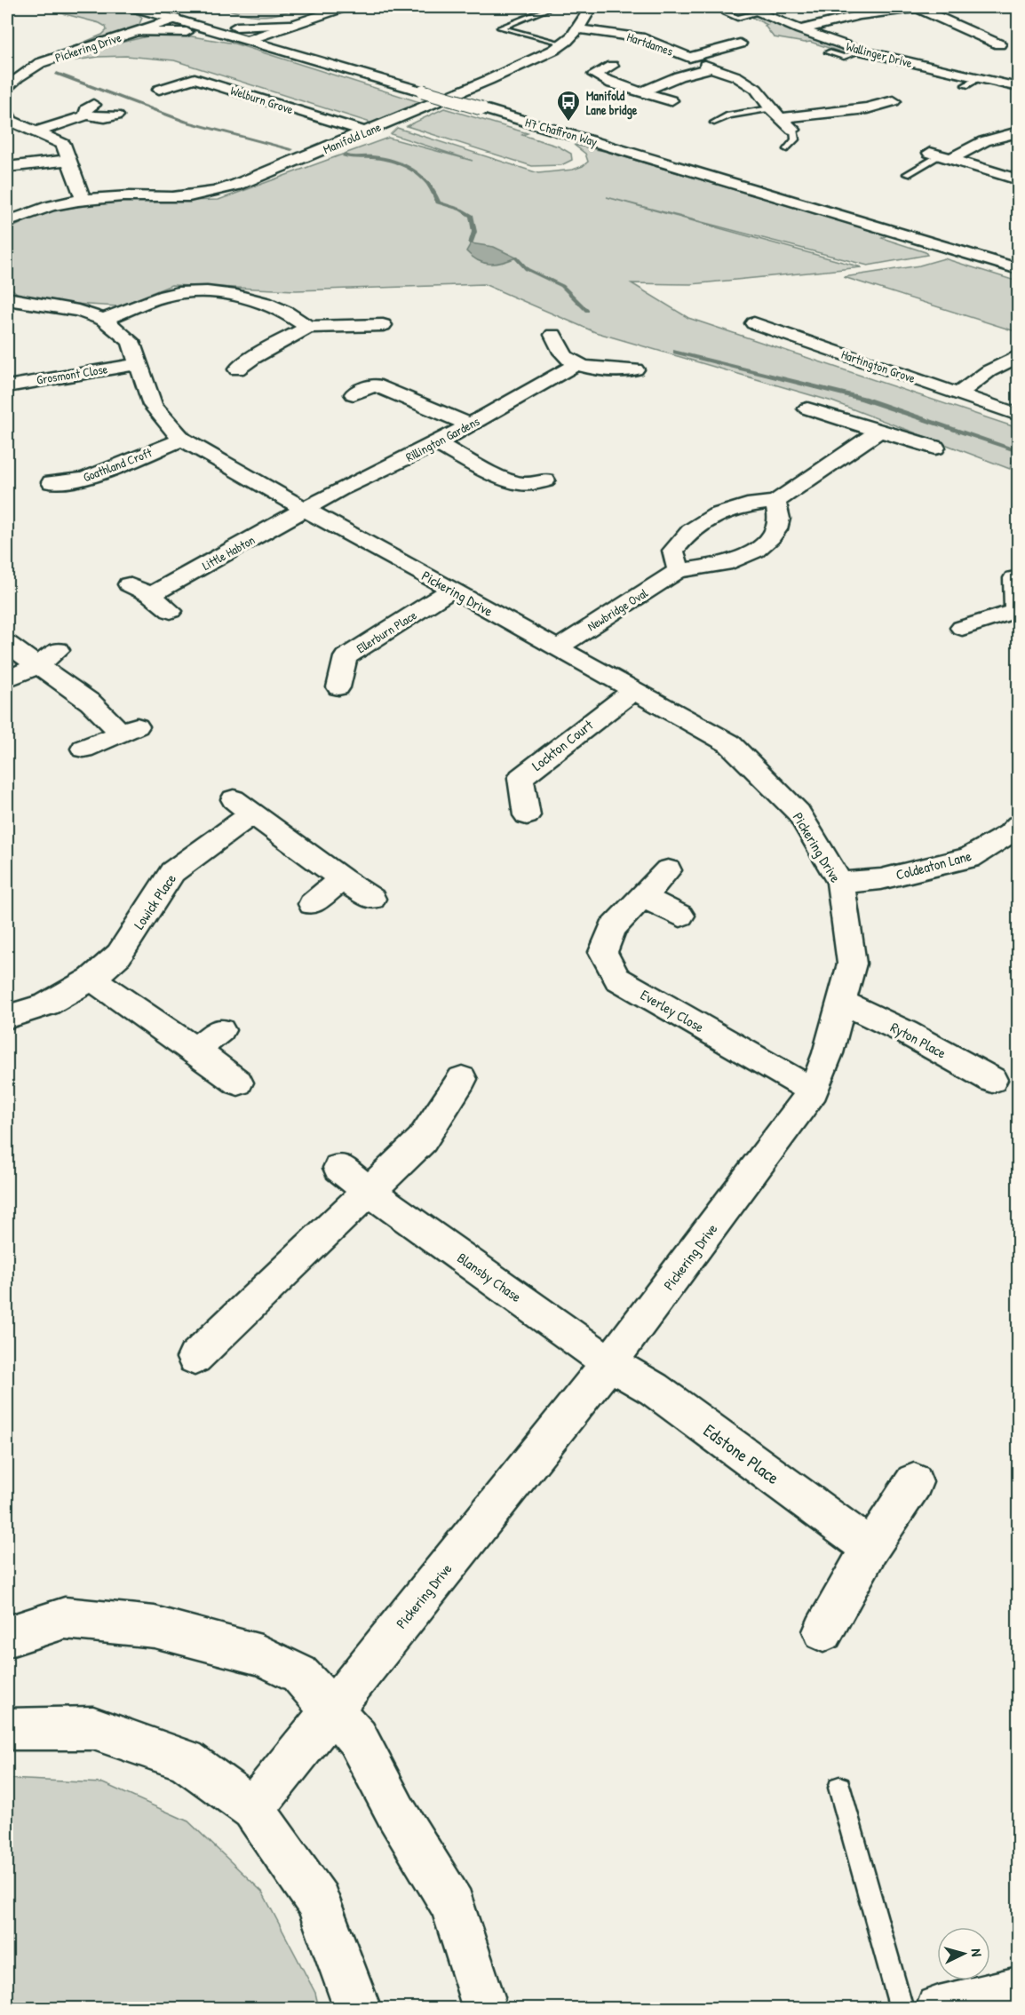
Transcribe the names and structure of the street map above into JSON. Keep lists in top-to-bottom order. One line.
{"streets":{"street":["Hartdames","Pickering Drive","Wallinger Drive","Welburn Grove","H7 Chaffron Way","Manifold Lane","Hartington Grove","Grosmont Close","Rillington Gardens","Goathland Croft","Little Habton","Newbridge Oval","Ellerburn Place","Lockton Court","Coldeaton Lane","Lowick Place","Everley Close","Ryton Place","Blansby Chase","Edstone Place"]},"crossings":[["Hartdames","Manifold Lane"],["Pickering Drive","H7 Chaffron Way"],["Pickering Drive","Grosmont Close"],["Pickering Drive","Rillington Gardens"],["Pickering Drive","Goathland Croft"],["Pickering Drive","Little Habton"],["Pickering Drive","Newbridge Oval"],["Pickering Drive","Ellerburn Place"],["Pickering Drive","Lockton Court"],["Pickering Drive","Coldeaton Lane"],["Pickering Drive","Everley Close"],["Pickering Drive","Ryton Place"],["Pickering Drive","Blansby Chase"],["Pickering Drive","Edstone Place"],["Welburn Grove","Manifold Lane"],["Rillington Gardens","Little Habton"],["Blansby Chase","Edstone Place"]],"places":{"bus stop":["Manifold Lane bridge"]},"north":"right"}
